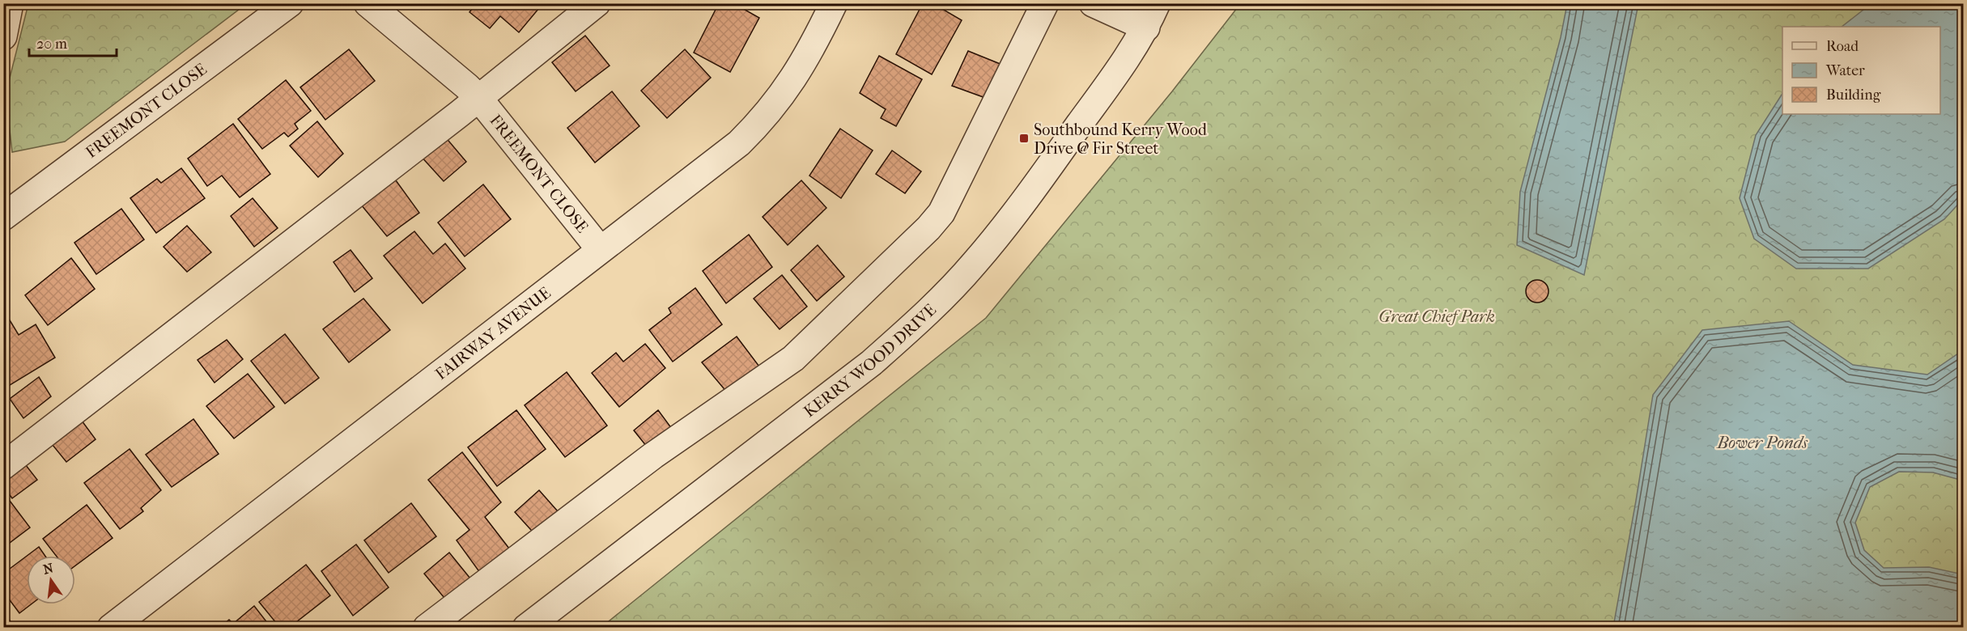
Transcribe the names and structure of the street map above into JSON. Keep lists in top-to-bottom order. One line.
{"streets":{"street":["FREEMONT CLOSE","FAIRWAY AVENUE","KERRY WOOD DRIVE"]},"crossings":[["FREEMONT CLOSE","FAIRWAY AVENUE"]],"water":["Bower Ponds"],"parks":["Great Chief Park"],"places":{"transit":["Southbound Kerry Wood Drive @ Fir Street"]},"legend":["Road","Water","Building"],"scale_bar":"20 m","north":"top"}
